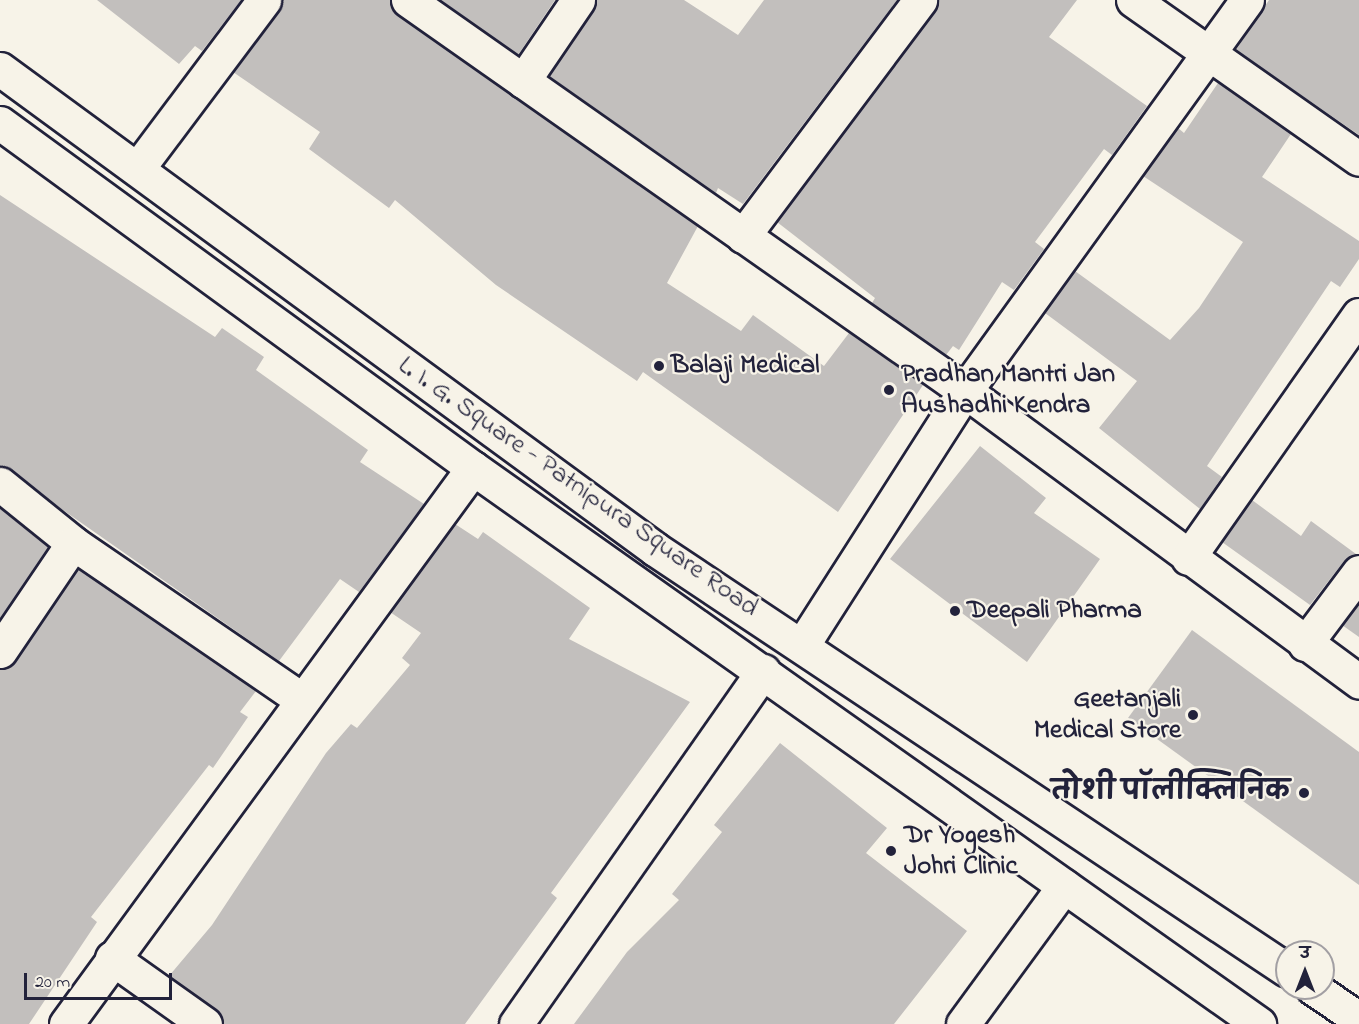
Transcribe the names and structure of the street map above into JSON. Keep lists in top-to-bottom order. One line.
{"streets":{"street":["L. I. G. Square - Patnipura Square Road"]},"places":["Balaji Medical","Pradhan Mantri Jan Aushadhi Kendra","Deepali Pharma","Geetanjali Medical Store","तोशी पॉलीक्लिनिक","Dr Yogesh Johri Clinic"],"scale_bar":"20 m","north":"top"}
